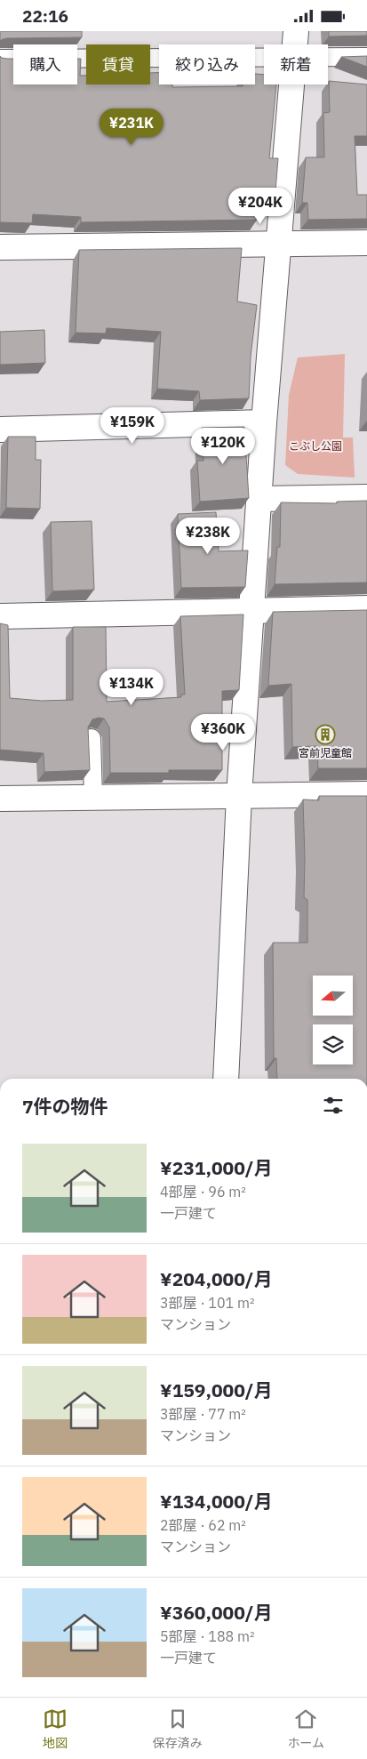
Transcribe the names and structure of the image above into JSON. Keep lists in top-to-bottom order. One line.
{"parks":["こぶし公園"],"places":{"building":["宮前児童館"]},"north":"left","page":{"status":"22:16","chip":["購入","賃貸","絞り込み","新着"],"price":["¥231K","¥204K","¥159K","¥120K","¥238K","¥134K","¥360K"],"heading":"7件の物件","list":[{"name":"¥231,000/月","note":"4部屋 · 96 m² · 一戸建て"},{"name":"¥204,000/月","note":"3部屋 · 101 m² · マンション"},{"name":"¥159,000/月","note":"3部屋 · 77 m² · マンション"},{"name":"¥134,000/月","note":"2部屋 · 62 m² · マンション"},{"name":"¥360,000/月","note":"5部屋 · 188 m² · 一戸建て"}],"tabs":["地図","保存済み","ホーム"]}}
